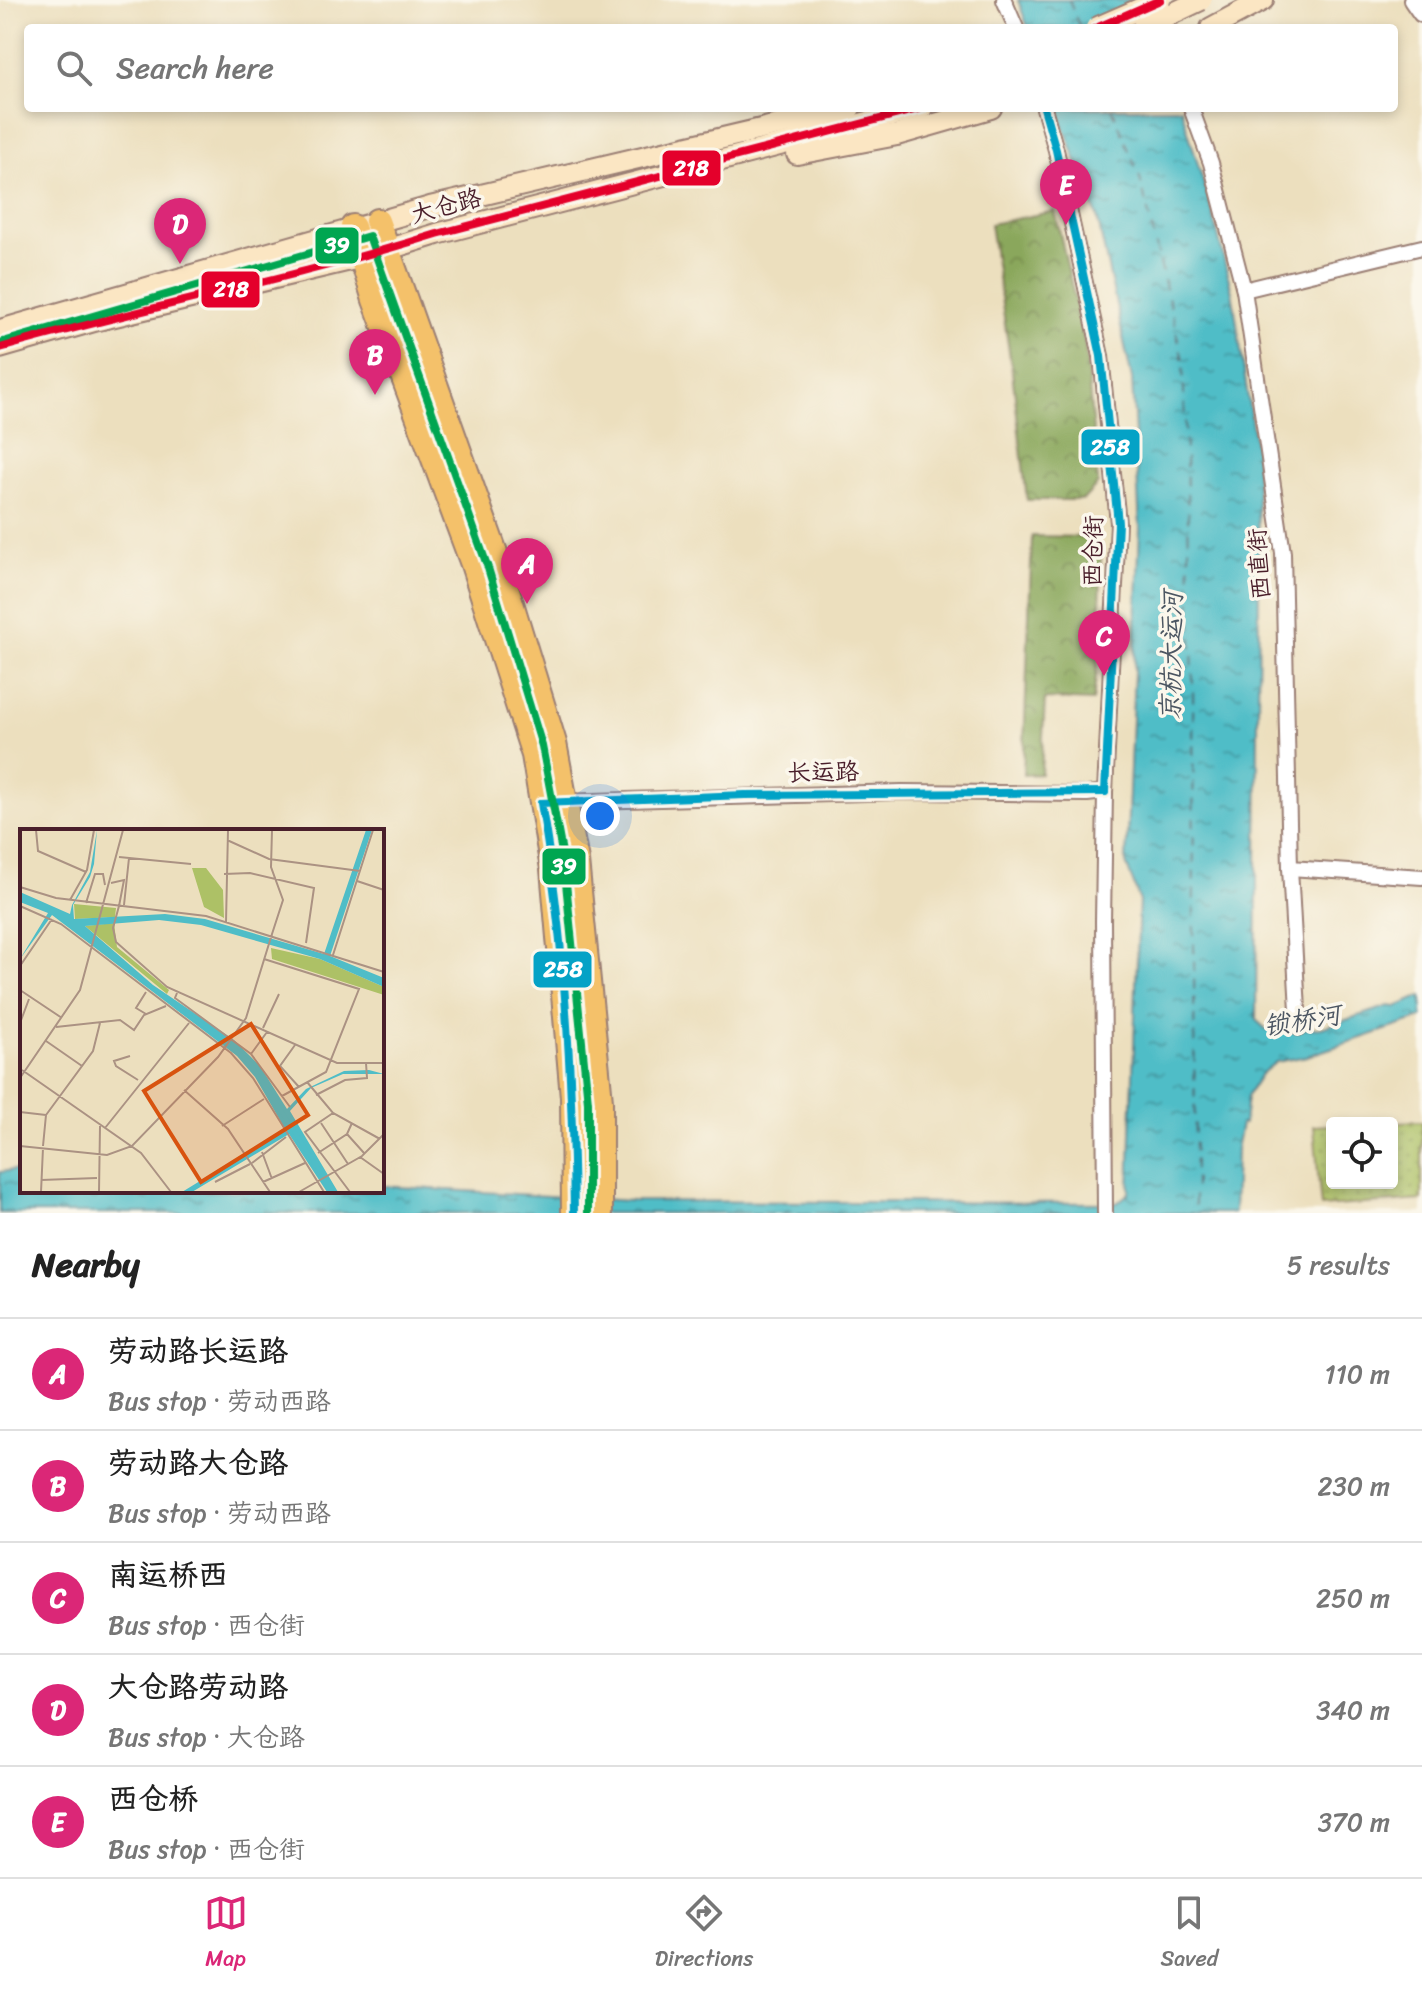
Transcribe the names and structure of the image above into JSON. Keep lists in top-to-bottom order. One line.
{"streets":{"main road":["大仓路"],"street":["西仓街","西直街","长运路"]},"crossings":[["西仓街","长运路"]],"water":["京杭大运河","锁桥河"],"lines":["transit line 218","transit line 258","transit line 39"],"page":{"search":"Search here","pins":["E","D","B","A","C"],"heading":["Nearby","5 results"],"list":[{"mark":"A","name":"劳动路长运路","note":"Bus stop · 劳动西路","value":"110 m"},{"mark":"B","name":"劳动路大仓路","note":"Bus stop · 劳动西路","value":"230 m"},{"mark":"C","name":"南运桥西","note":"Bus stop · 西仓街","value":"250 m"},{"mark":"D","name":"大仓路劳动路","note":"Bus stop · 大仓路","value":"340 m"},{"mark":"E","name":"西仓桥","note":"Bus stop · 西仓街","value":"370 m"}],"nav":["Map","Directions","Saved"]}}
